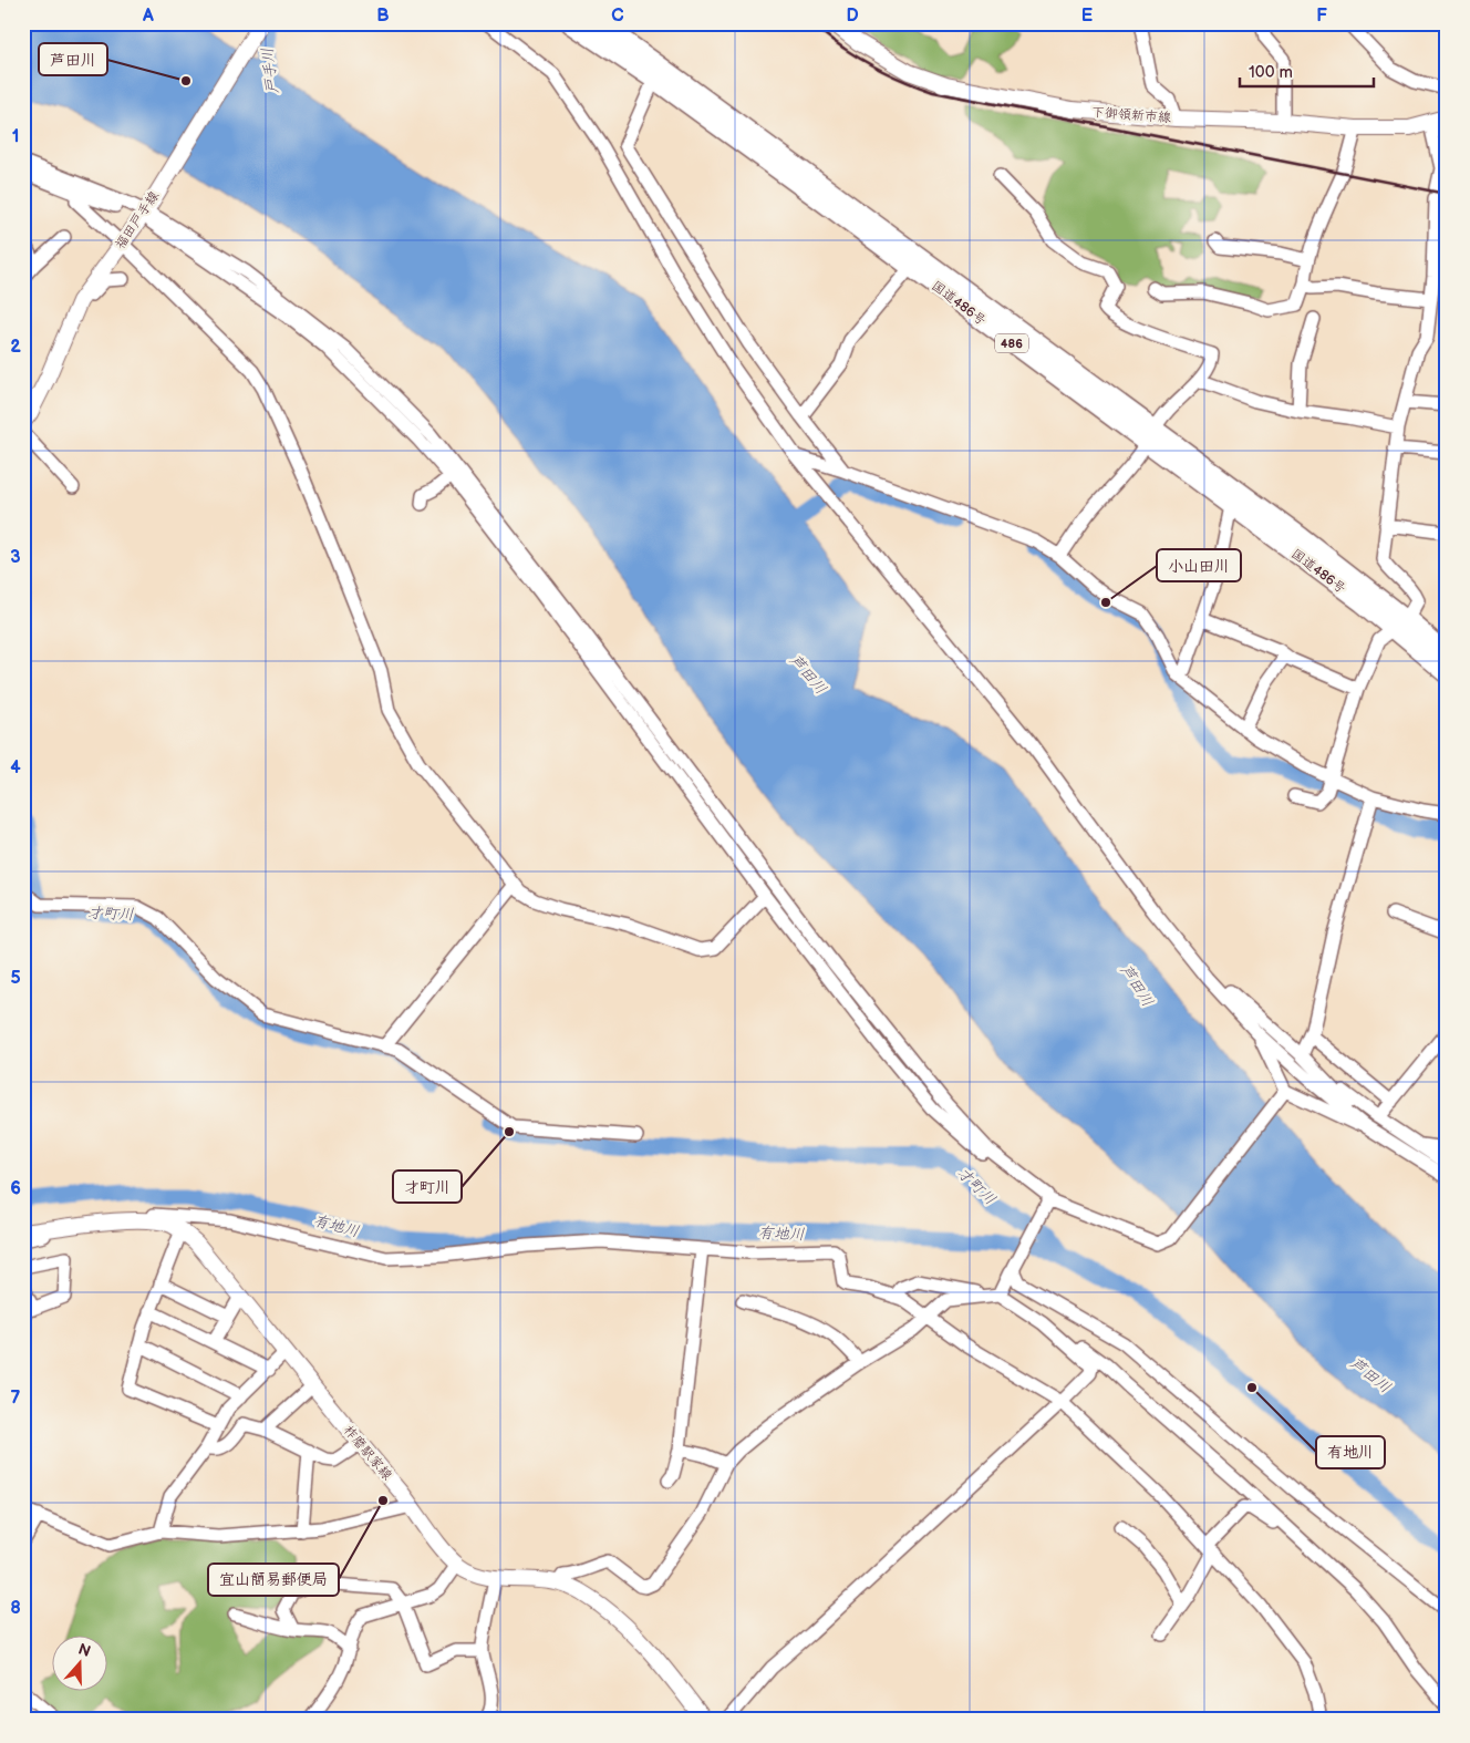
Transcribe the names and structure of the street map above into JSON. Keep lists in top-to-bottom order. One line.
{"streets":{"highway":["国道486号","486"],"main road":["下御領新市線","福田戸手線","柞磨駅家線"]},"water":["戸手川","芦田川","才町川","有地川"],"places":["芦田川","小山田川","才町川","有地川","宜山簡易郵便局"],"scale_bar":"100 m","north":"top","grid":{"columns":["A","B","C","D","E","F"],"rows":["1","2","3","4","5","6","7","8"]}}
